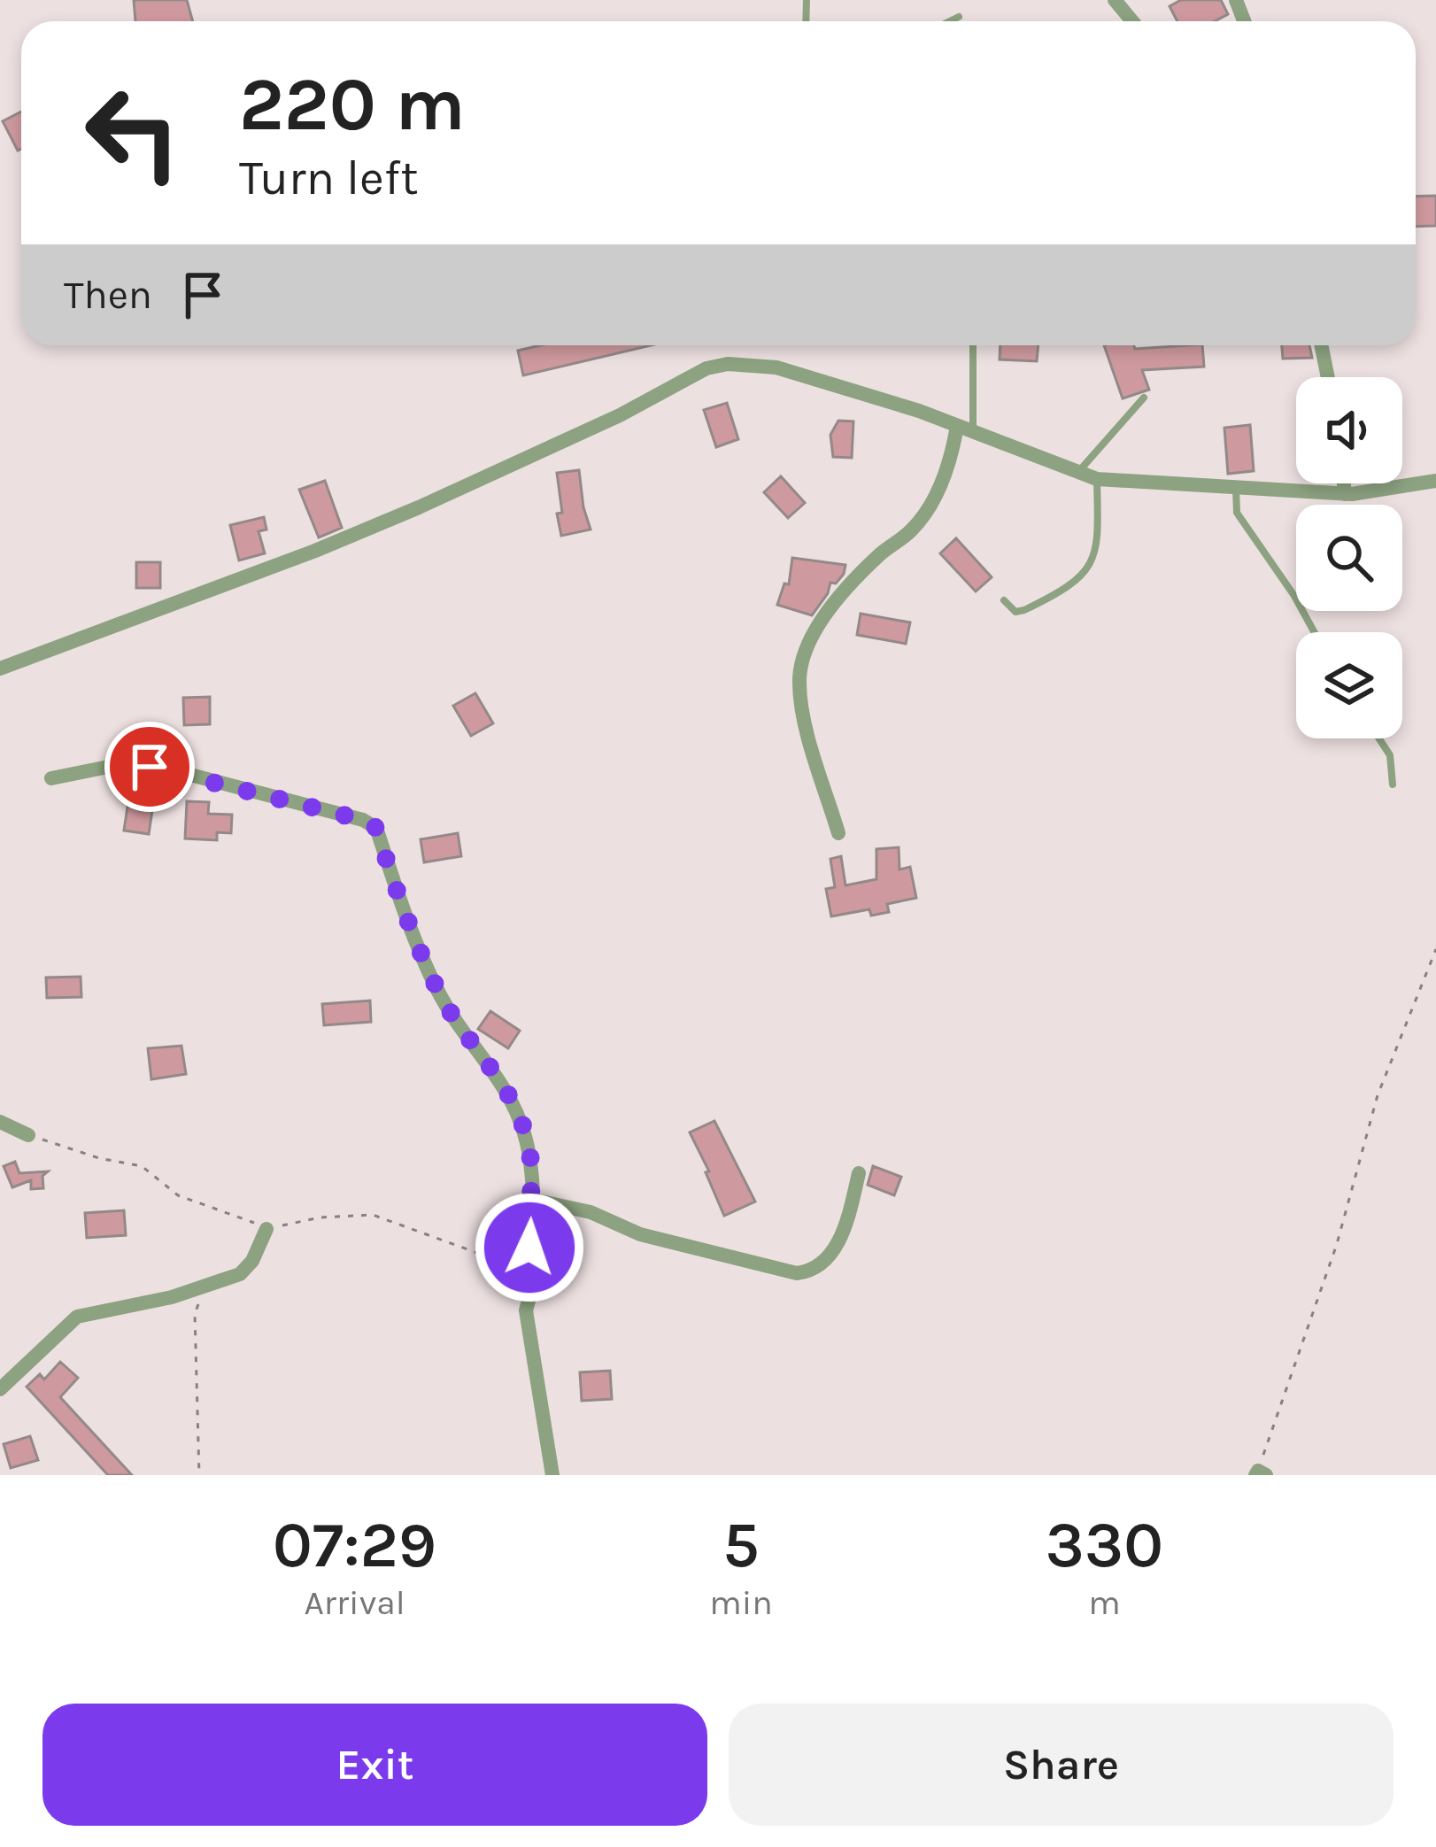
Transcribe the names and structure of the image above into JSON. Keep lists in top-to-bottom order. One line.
{"page":{"turn":["220 m","Turn left"],"then":"Then","eta":["07:29","Arrival","5","min","330","m"],"buttons":["Exit","Share"]}}
